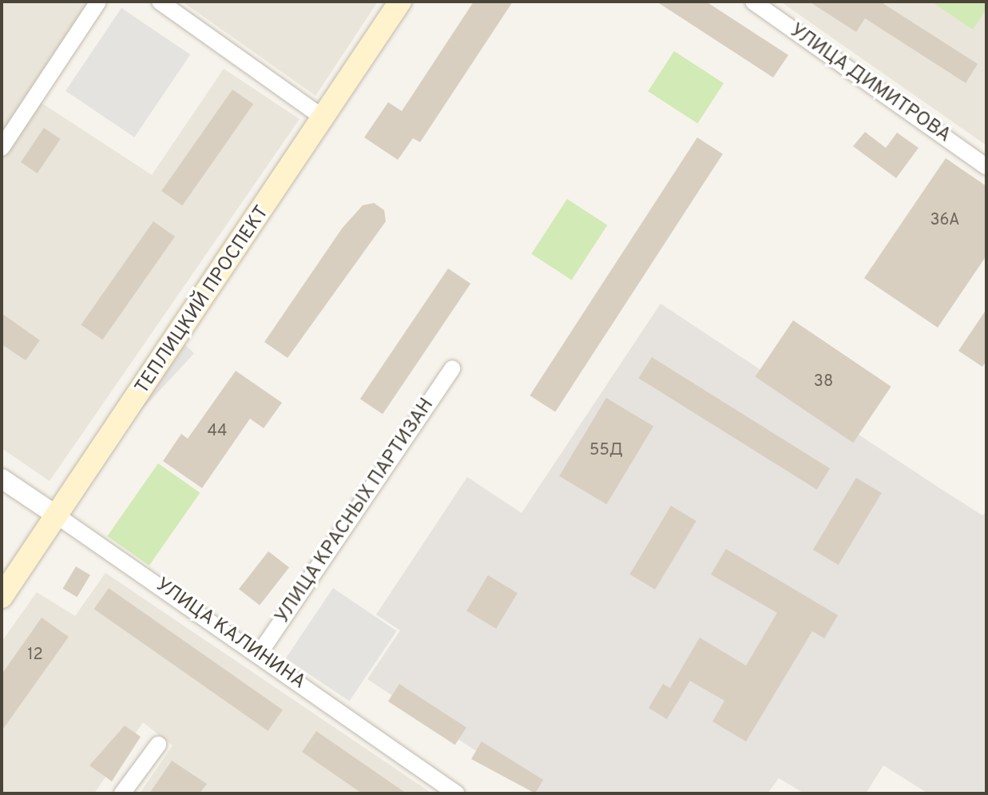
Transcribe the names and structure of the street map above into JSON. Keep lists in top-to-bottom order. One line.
{"streets":{"main road":["ТЕПЛИЦКИЙ ПРОСПЕКТ"],"street":["УЛИЦА ДИМИТРОВА","УЛИЦА КРАСНЫХ ПАРТИЗАН","УЛИЦА КАЛИНИНА"]},"crossings":[["ТЕПЛИЦКИЙ ПРОСПЕКТ","УЛИЦА КАЛИНИНА"],["УЛИЦА КРАСНЫХ ПАРТИЗАН","УЛИЦА КАЛИНИНА"]],"house_numbers":["36А","38","44","55Д","12"]}
